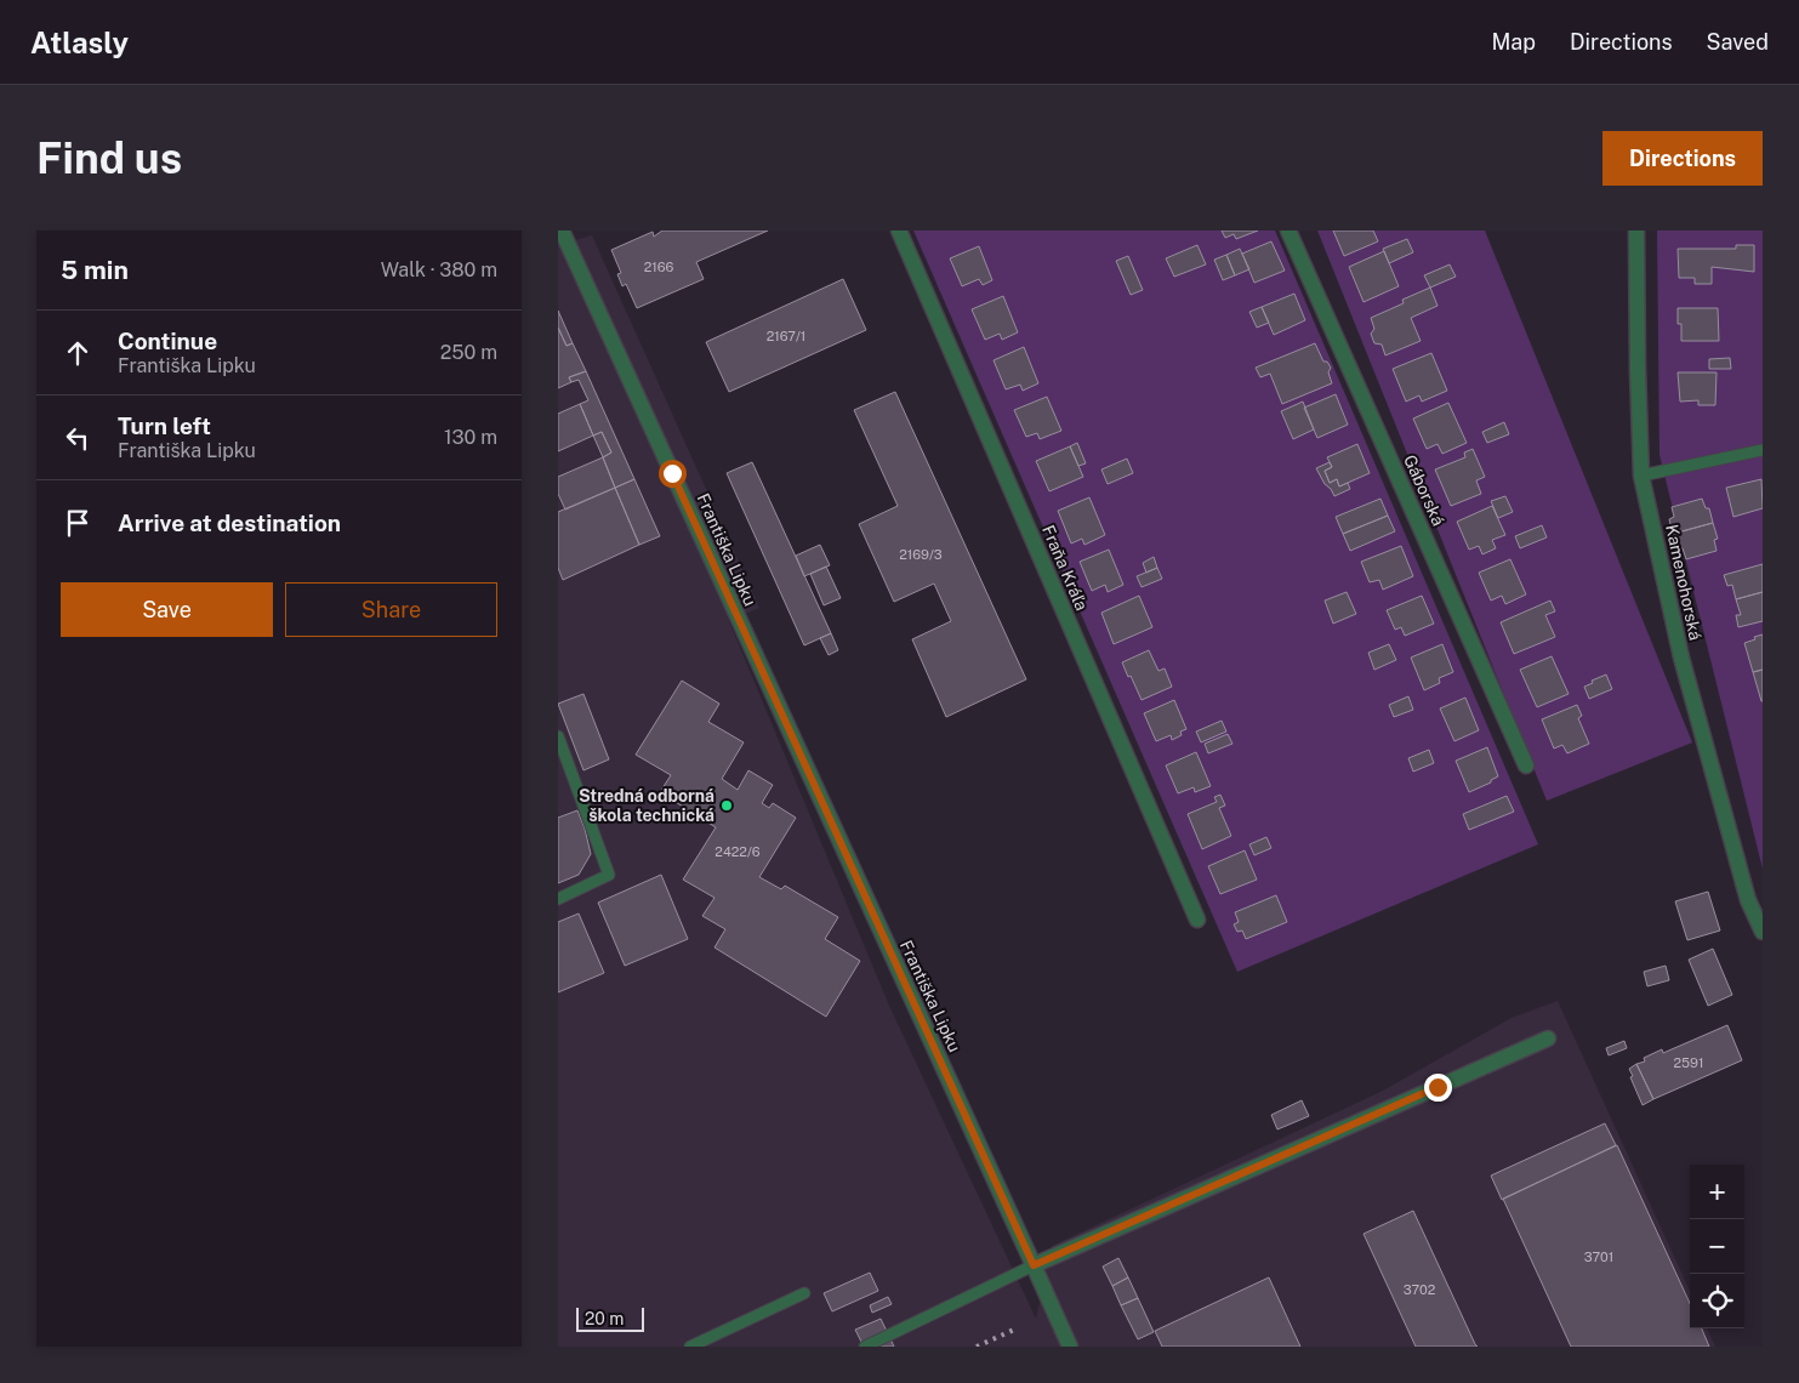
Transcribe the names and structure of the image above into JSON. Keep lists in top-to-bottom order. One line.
{"streets":{"street":["Gáborská","Františka Lipku","Fraňa Kráľa","Kamenohorská"]},"places":["Stredná odborná škola technická"],"house_numbers":["2166","2167/1","2169/3","2422/6","2591","3701","3702"],"scale_bar":"20 m","page":{"header":"Atlasly","nav":["Map","Directions","Saved"],"buttons":["Directions",["Save","Share"]],"title":"Find us","heading":["5 min","Walk · 380 m"],"list":[["Continue","Františka Lipku","250 m"],["Turn left","Františka Lipku","130 m"],"Arrive at destination"],"map_buttons":["+","−"],"scale":"20 m"}}
